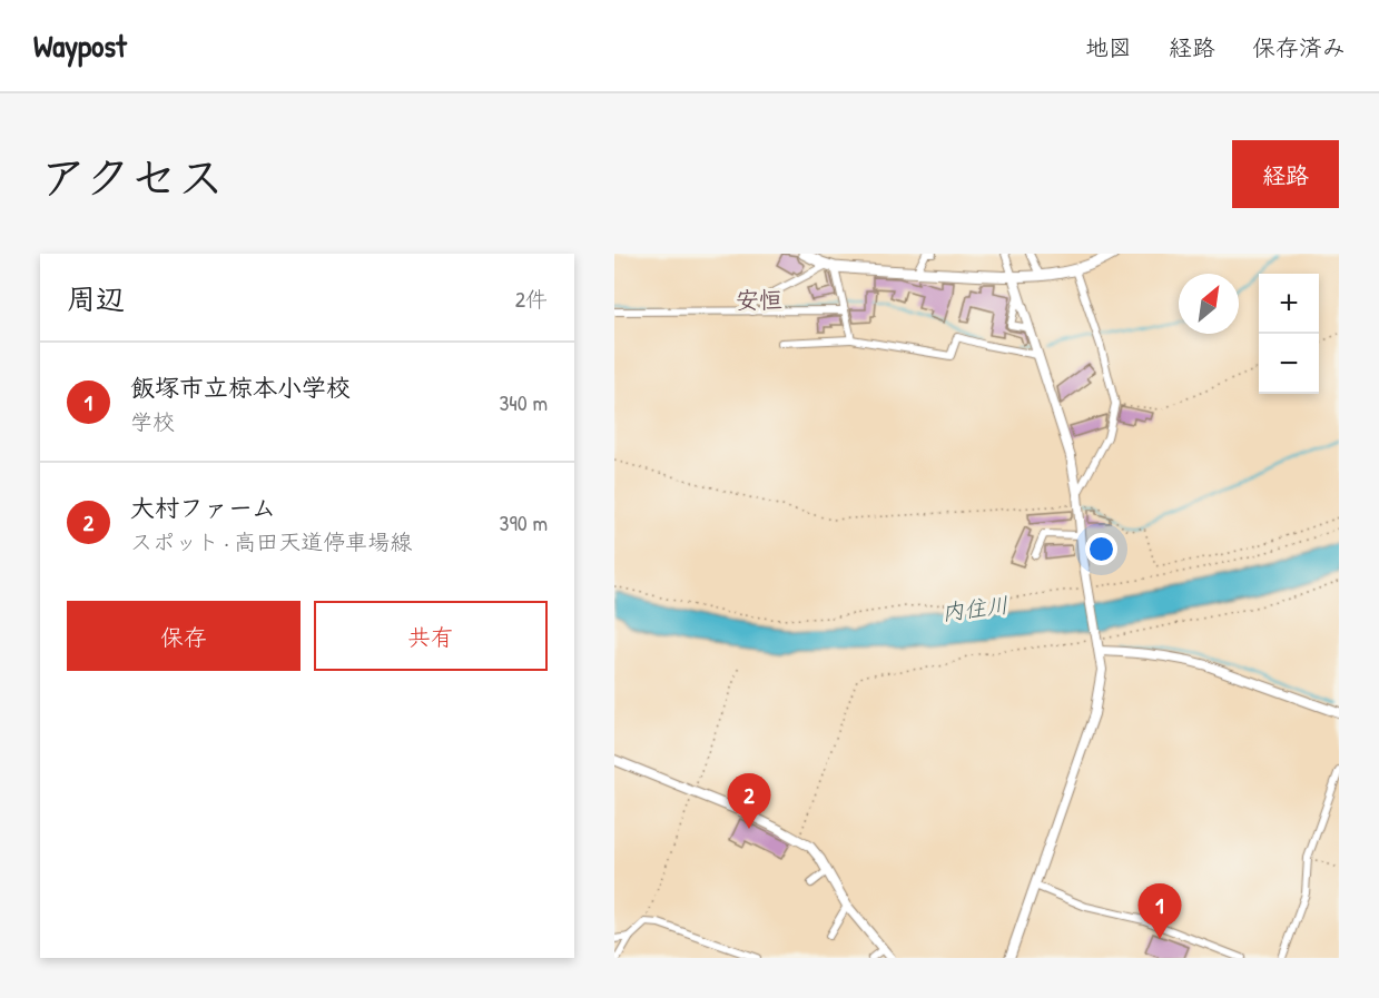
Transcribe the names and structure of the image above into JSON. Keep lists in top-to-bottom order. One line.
{"districts":["安恒"],"water":["内住川"],"north":"top right","page":{"header":"Waypost","nav":["地図","経路","保存済み"],"title":"アクセス","buttons":["経路",["保存","共有"]],"heading":["周辺","2件"],"map_buttons":["+","−"],"list":[{"mark":"1","name":"飯塚市立椋本小学校","note":"学校","value":"340 m"},{"mark":"2","name":"大村ファーム","note":"スポット · 高田天道停車場線","value":"390 m"}],"pins":["2","1"]}}
